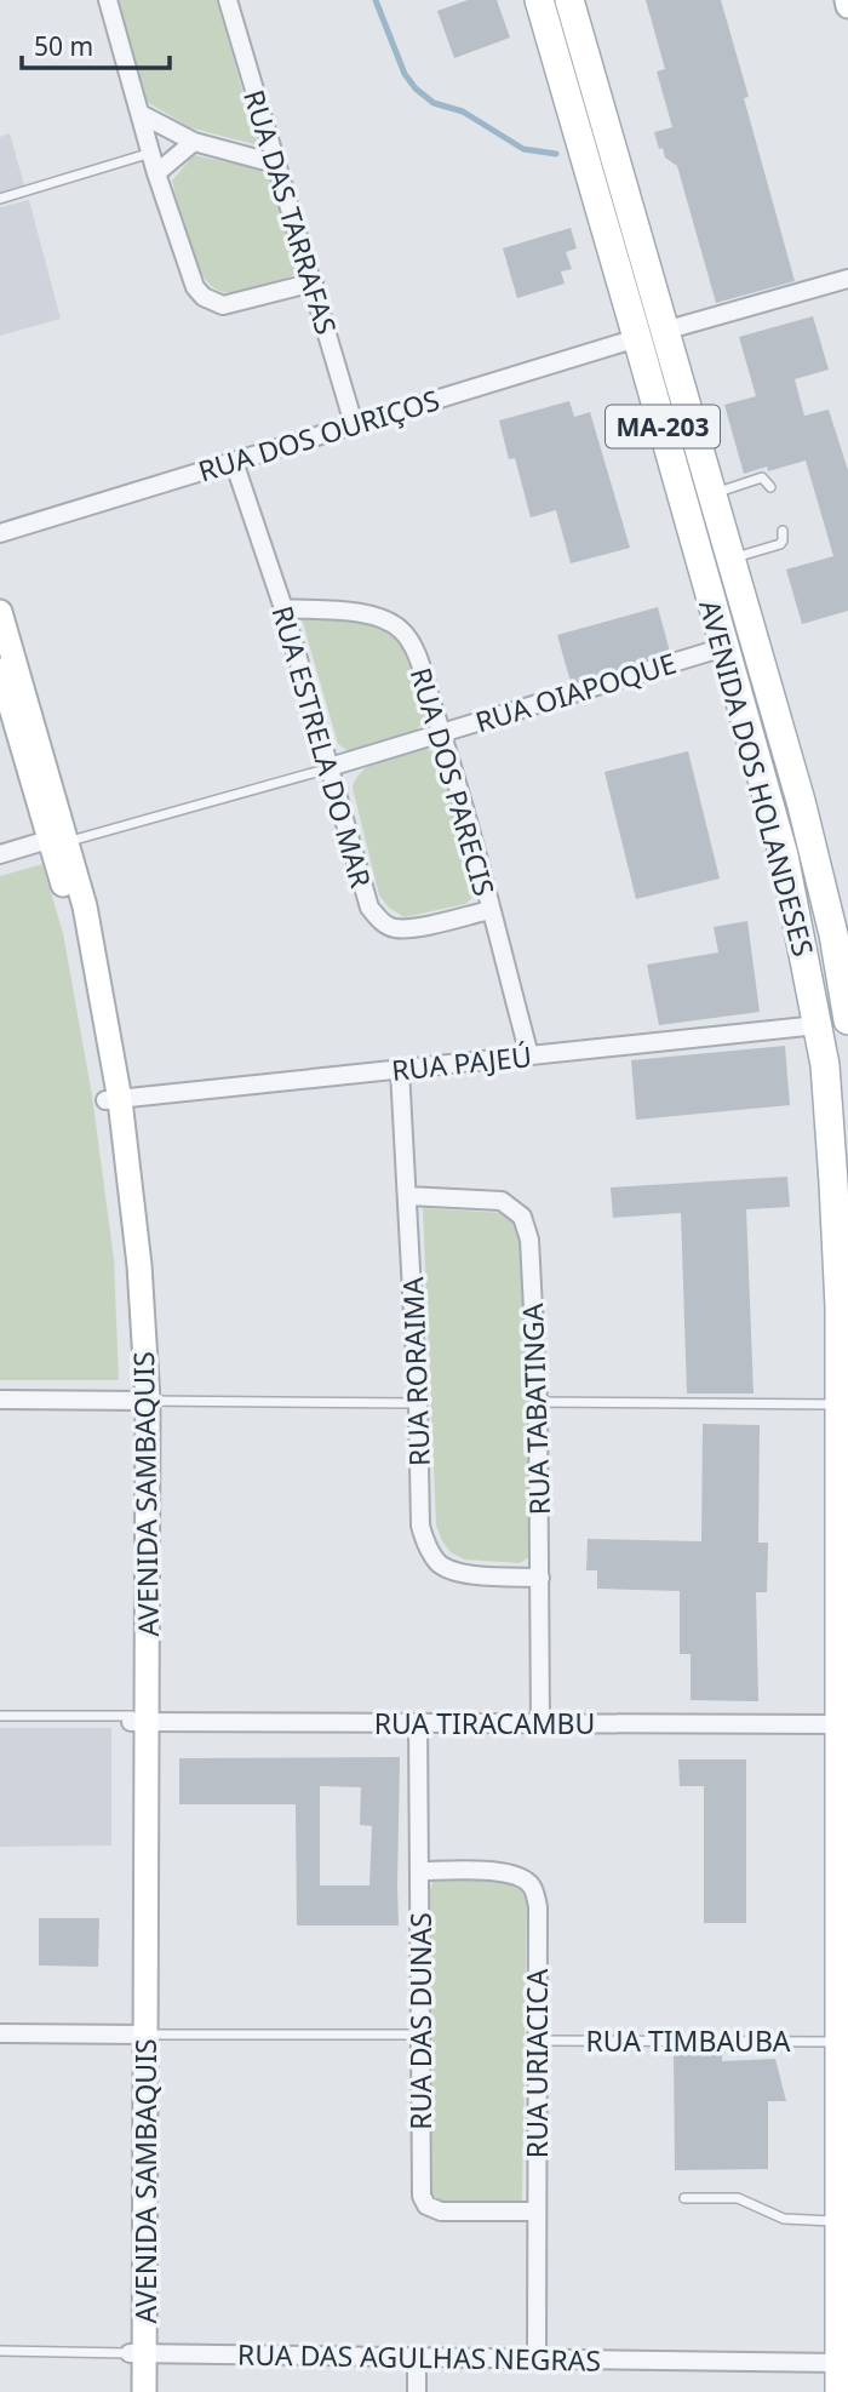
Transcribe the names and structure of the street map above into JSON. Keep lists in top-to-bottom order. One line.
{"streets":{"main road":["MA-203","AVENIDA DOS HOLANDESES","AVENIDA SAMBAQUIS"],"street":["RUA DAS TARRAFAS","RUA DOS OURIÇOS","RUA OIAPOQUE","RUA ESTRELA DO MAR","RUA DOS PARECIS","RUA PAJEÚ","RUA RORAIMA","RUA TABATINGA","RUA TIRACAMBU","RUA DAS DUNAS","RUA URIACICA","RUA DAS AGULHAS NEGRAS"],"lane":["RUA TIMBAUBA"]},"crossings":[["RUA DAS TARRAFAS","RUA DOS OURIÇOS"],["RUA DOS OURIÇOS","RUA ESTRELA DO MAR"],["RUA DOS OURIÇOS","AVENIDA DOS HOLANDESES"],["RUA OIAPOQUE","RUA ESTRELA DO MAR"],["RUA OIAPOQUE","AVENIDA DOS HOLANDESES"],["RUA OIAPOQUE","RUA DOS PARECIS"],["RUA ESTRELA DO MAR","RUA DOS PARECIS"],["AVENIDA DOS HOLANDESES","RUA PAJEÚ"],["AVENIDA DOS HOLANDESES","RUA TIRACAMBU"],["AVENIDA DOS HOLANDESES","RUA TIMBAUBA"],["AVENIDA DOS HOLANDESES","RUA DAS AGULHAS NEGRAS"],["RUA DOS PARECIS","RUA PAJEÚ"],["RUA PAJEÚ","RUA RORAIMA"],["RUA PAJEÚ","AVENIDA SAMBAQUIS"],["RUA RORAIMA","RUA TABATINGA"],["RUA TABATINGA","RUA TIRACAMBU"],["AVENIDA SAMBAQUIS","RUA TIRACAMBU"],["AVENIDA SAMBAQUIS","RUA DAS AGULHAS NEGRAS"],["RUA TIRACAMBU","RUA DAS DUNAS"],["RUA DAS DUNAS","RUA URIACICA"],["RUA TIMBAUBA","RUA URIACICA"],["RUA URIACICA","RUA DAS AGULHAS NEGRAS"]],"scale_bar":"50 m"}
